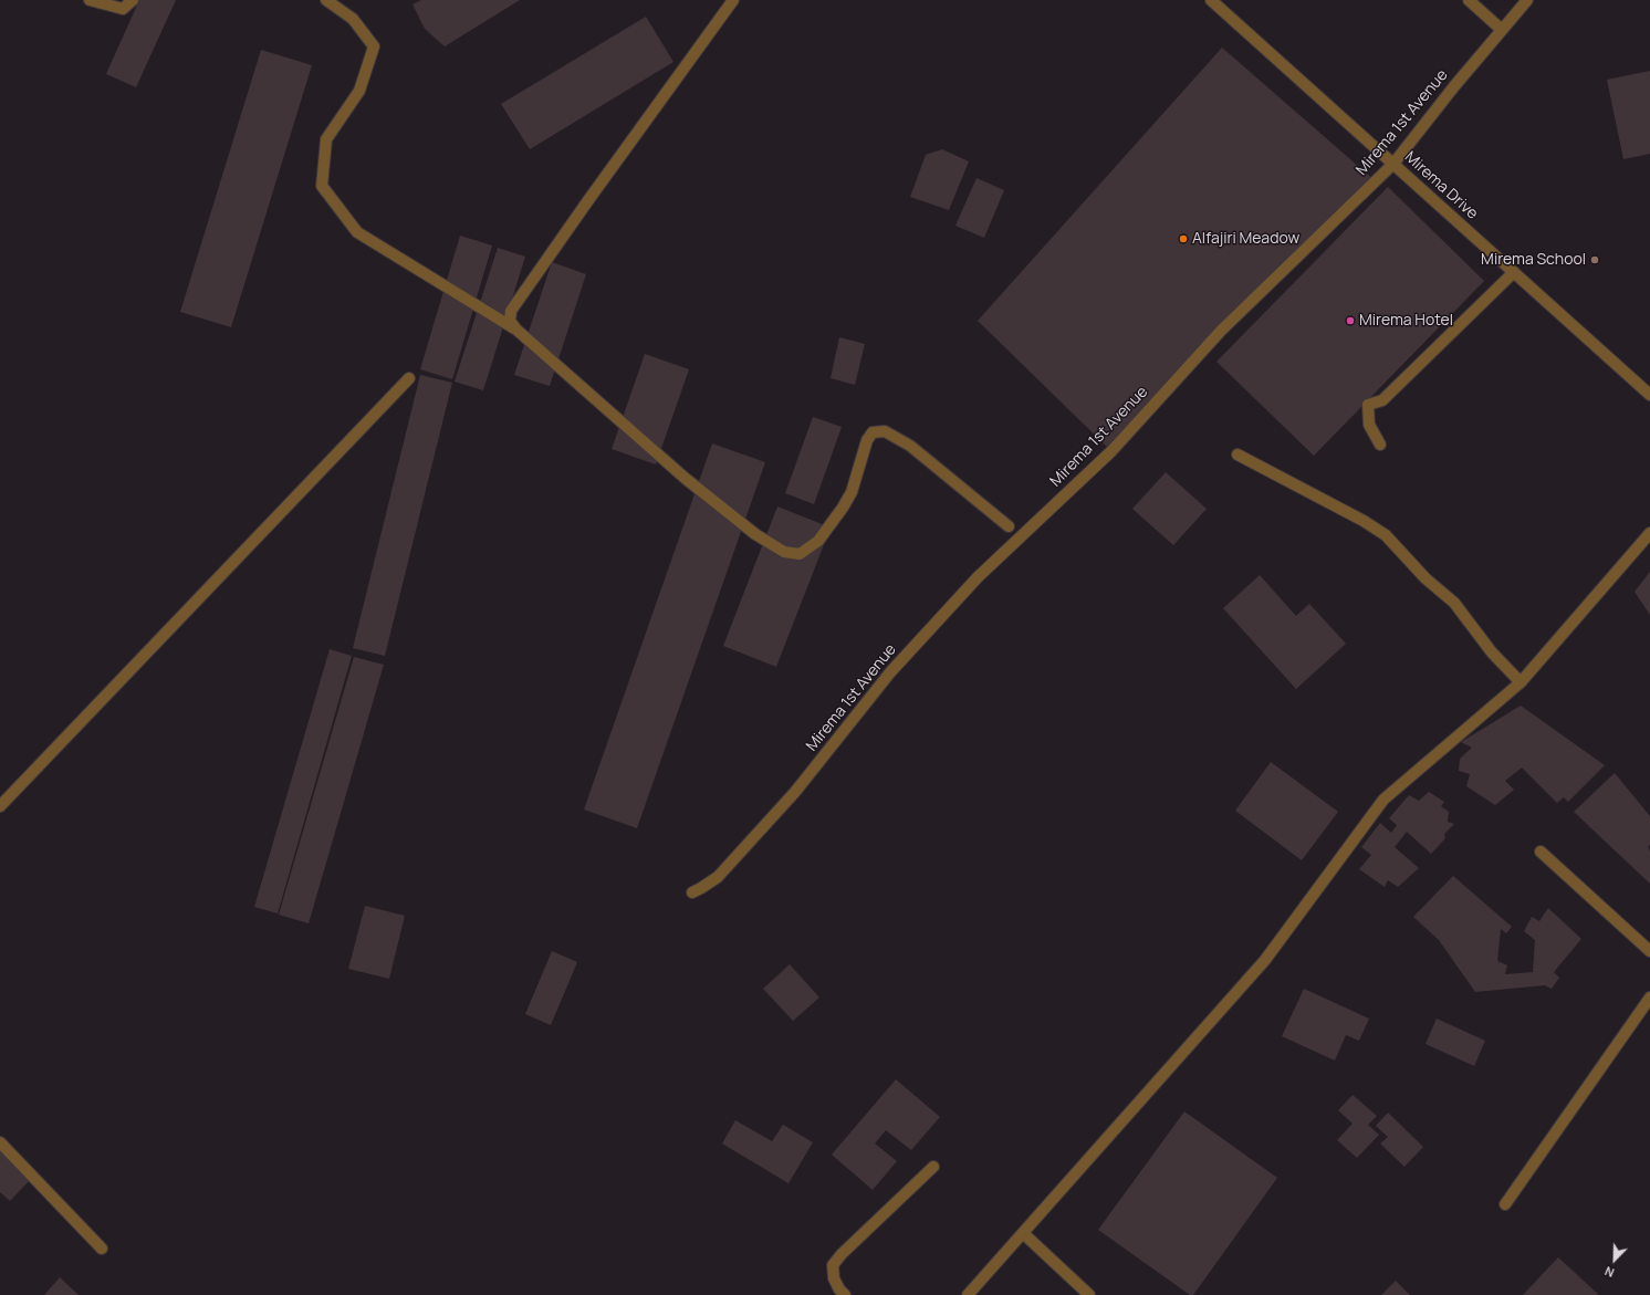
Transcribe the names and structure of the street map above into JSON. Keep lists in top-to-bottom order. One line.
{"streets":{"street":["Mirema 1st Avenue","Mirema Drive"]},"crossings":[["Mirema 1st Avenue","Mirema Drive"]],"places":["Alfajiri Meadow","Mirema School","Mirema Hotel"],"north":"bottom left"}
